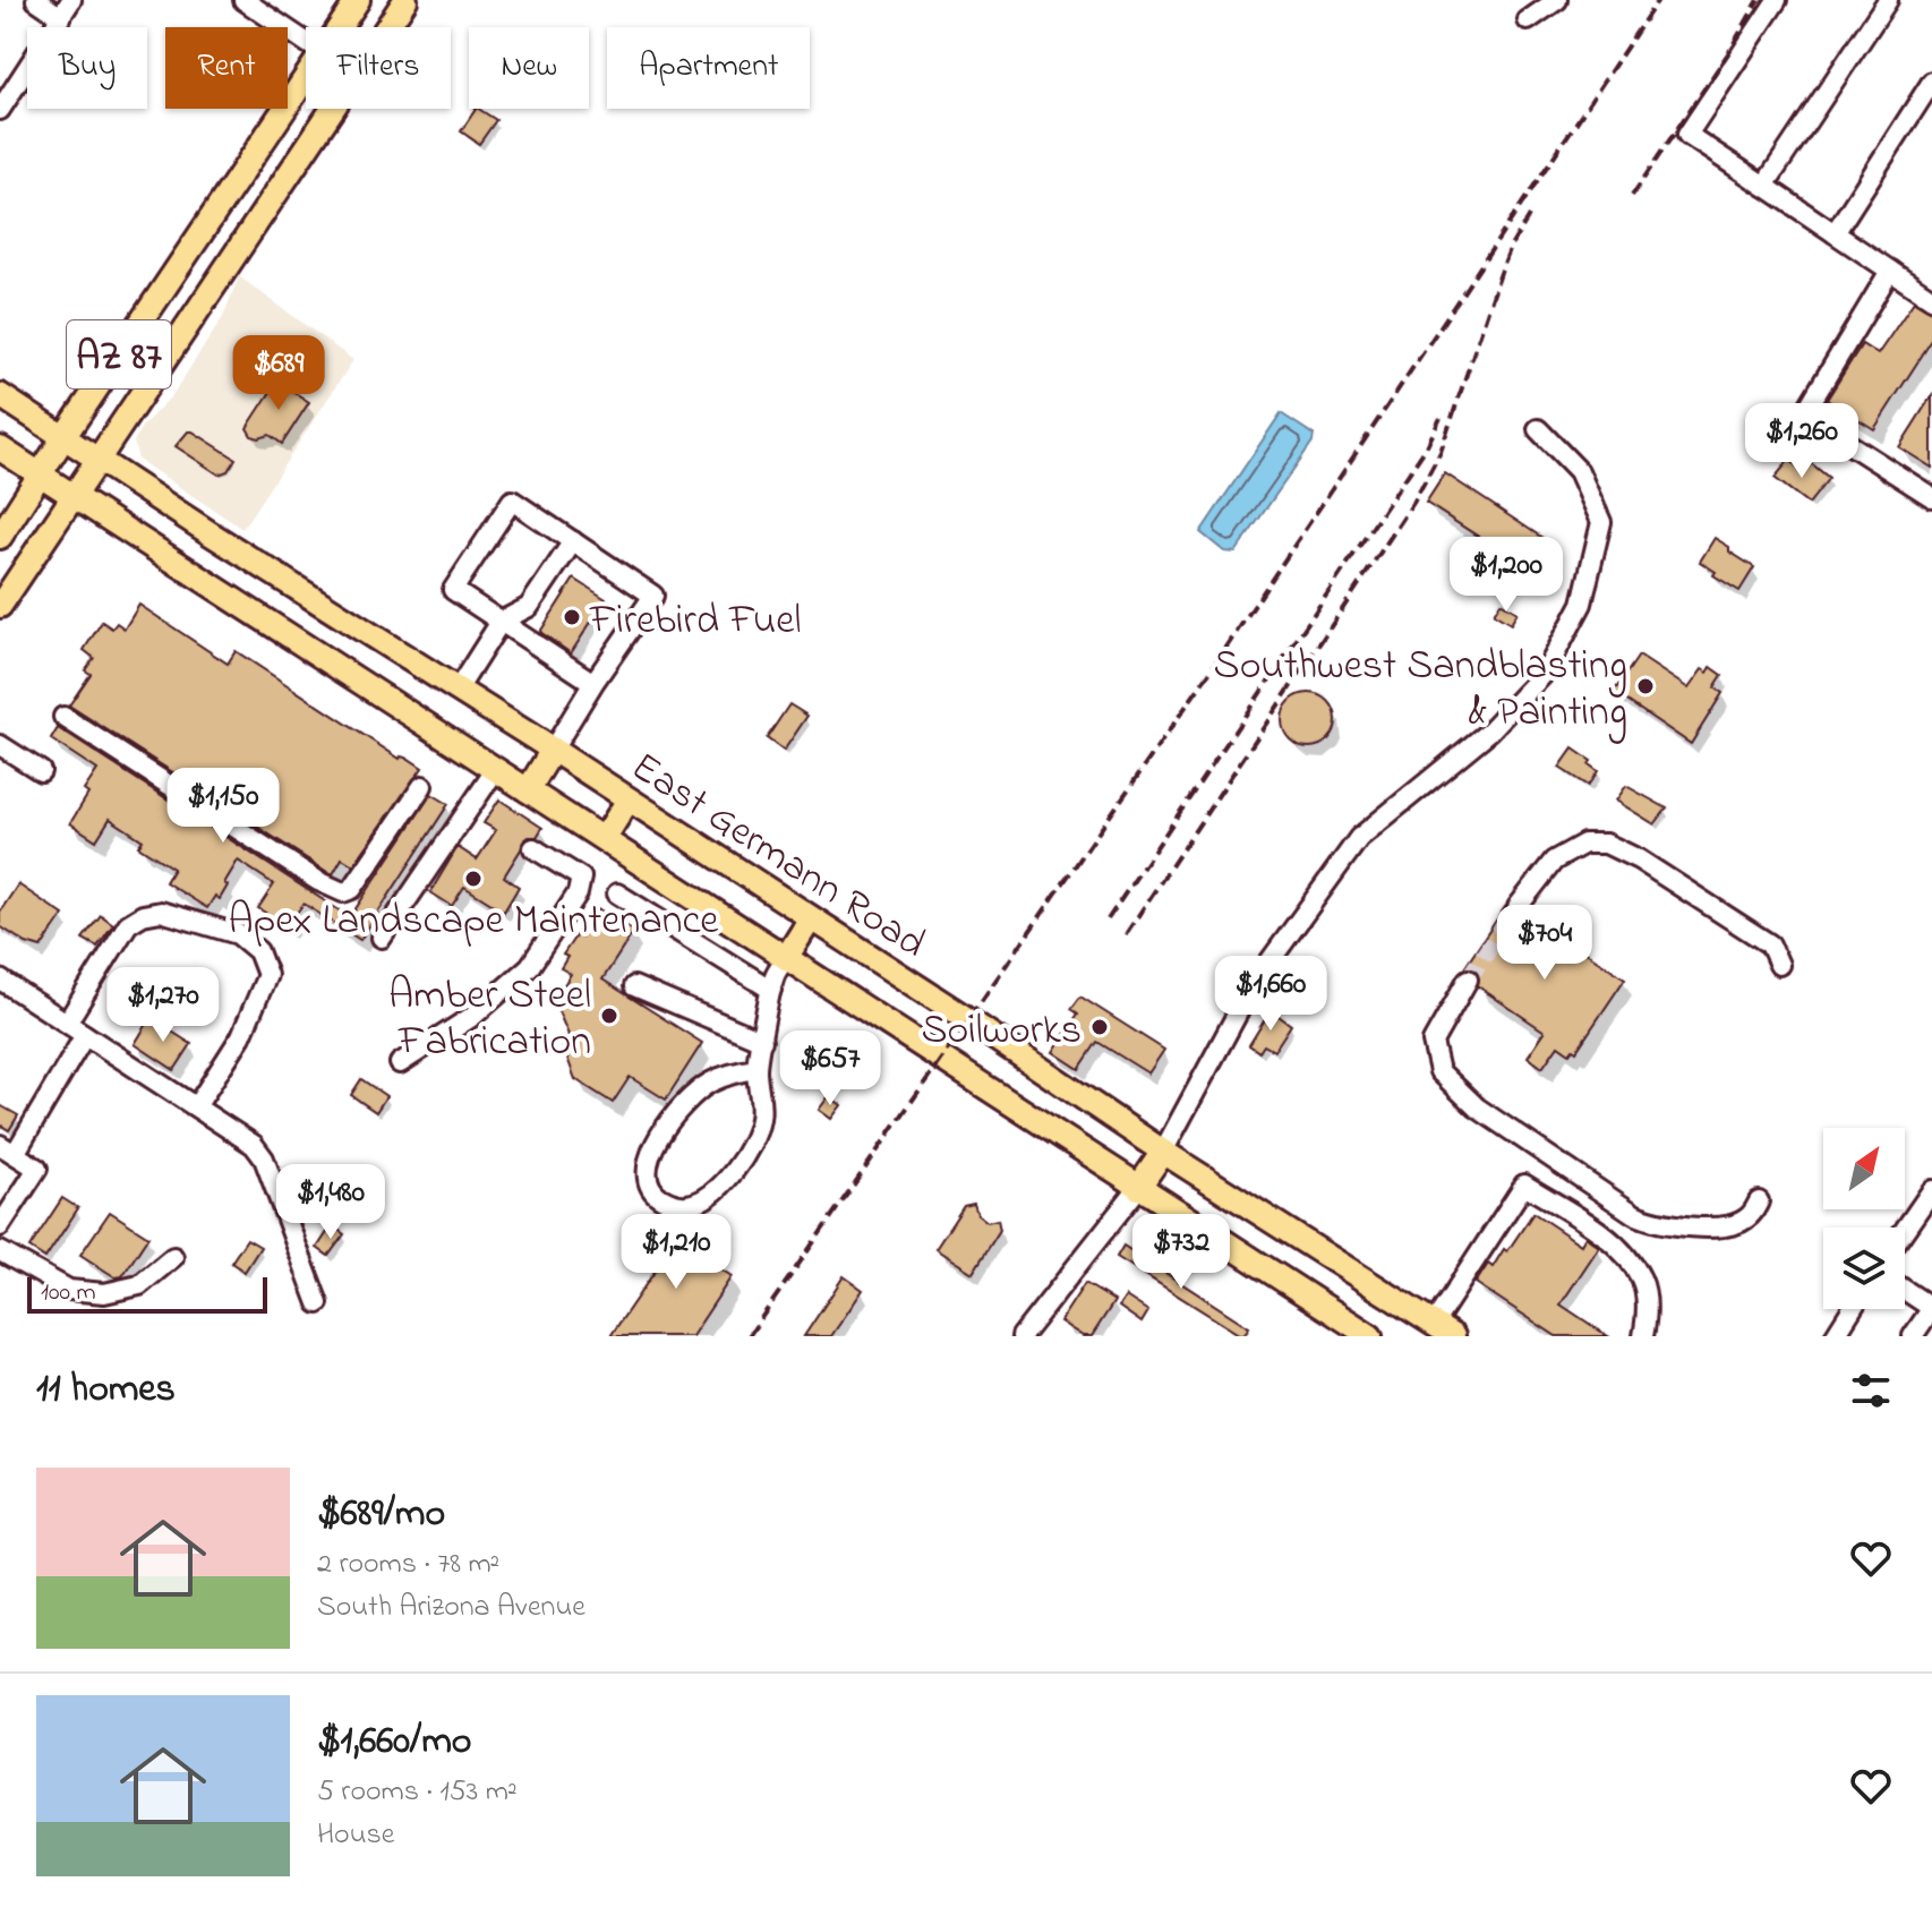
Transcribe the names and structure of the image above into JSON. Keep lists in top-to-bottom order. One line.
{"streets":{"main road":["AZ 87","East Germann Road"]},"crossings":[["AZ 87","East Germann Road"]],"places":["Firebird Fuel","Southwest Sandblasting & Painting","Apex Landscape Maintenance","Amber Steel Fabrication","Soilworks"],"scale_bar":"100 m","north":"top right","page":{"chip":["Buy","Rent","Filters","New","Apartment"],"price":["$689","$1,260","$1,200","$1,150","$704","$1,660","$1,270","$657","$1,480","$1,210","$732"],"scale":"100 m","heading":"11 homes","list":[{"name":"$689/mo","note":"2 rooms · 78 m² · South Arizona Avenue"},{"name":"$1,660/mo","note":"5 rooms · 153 m² · House"}]}}
